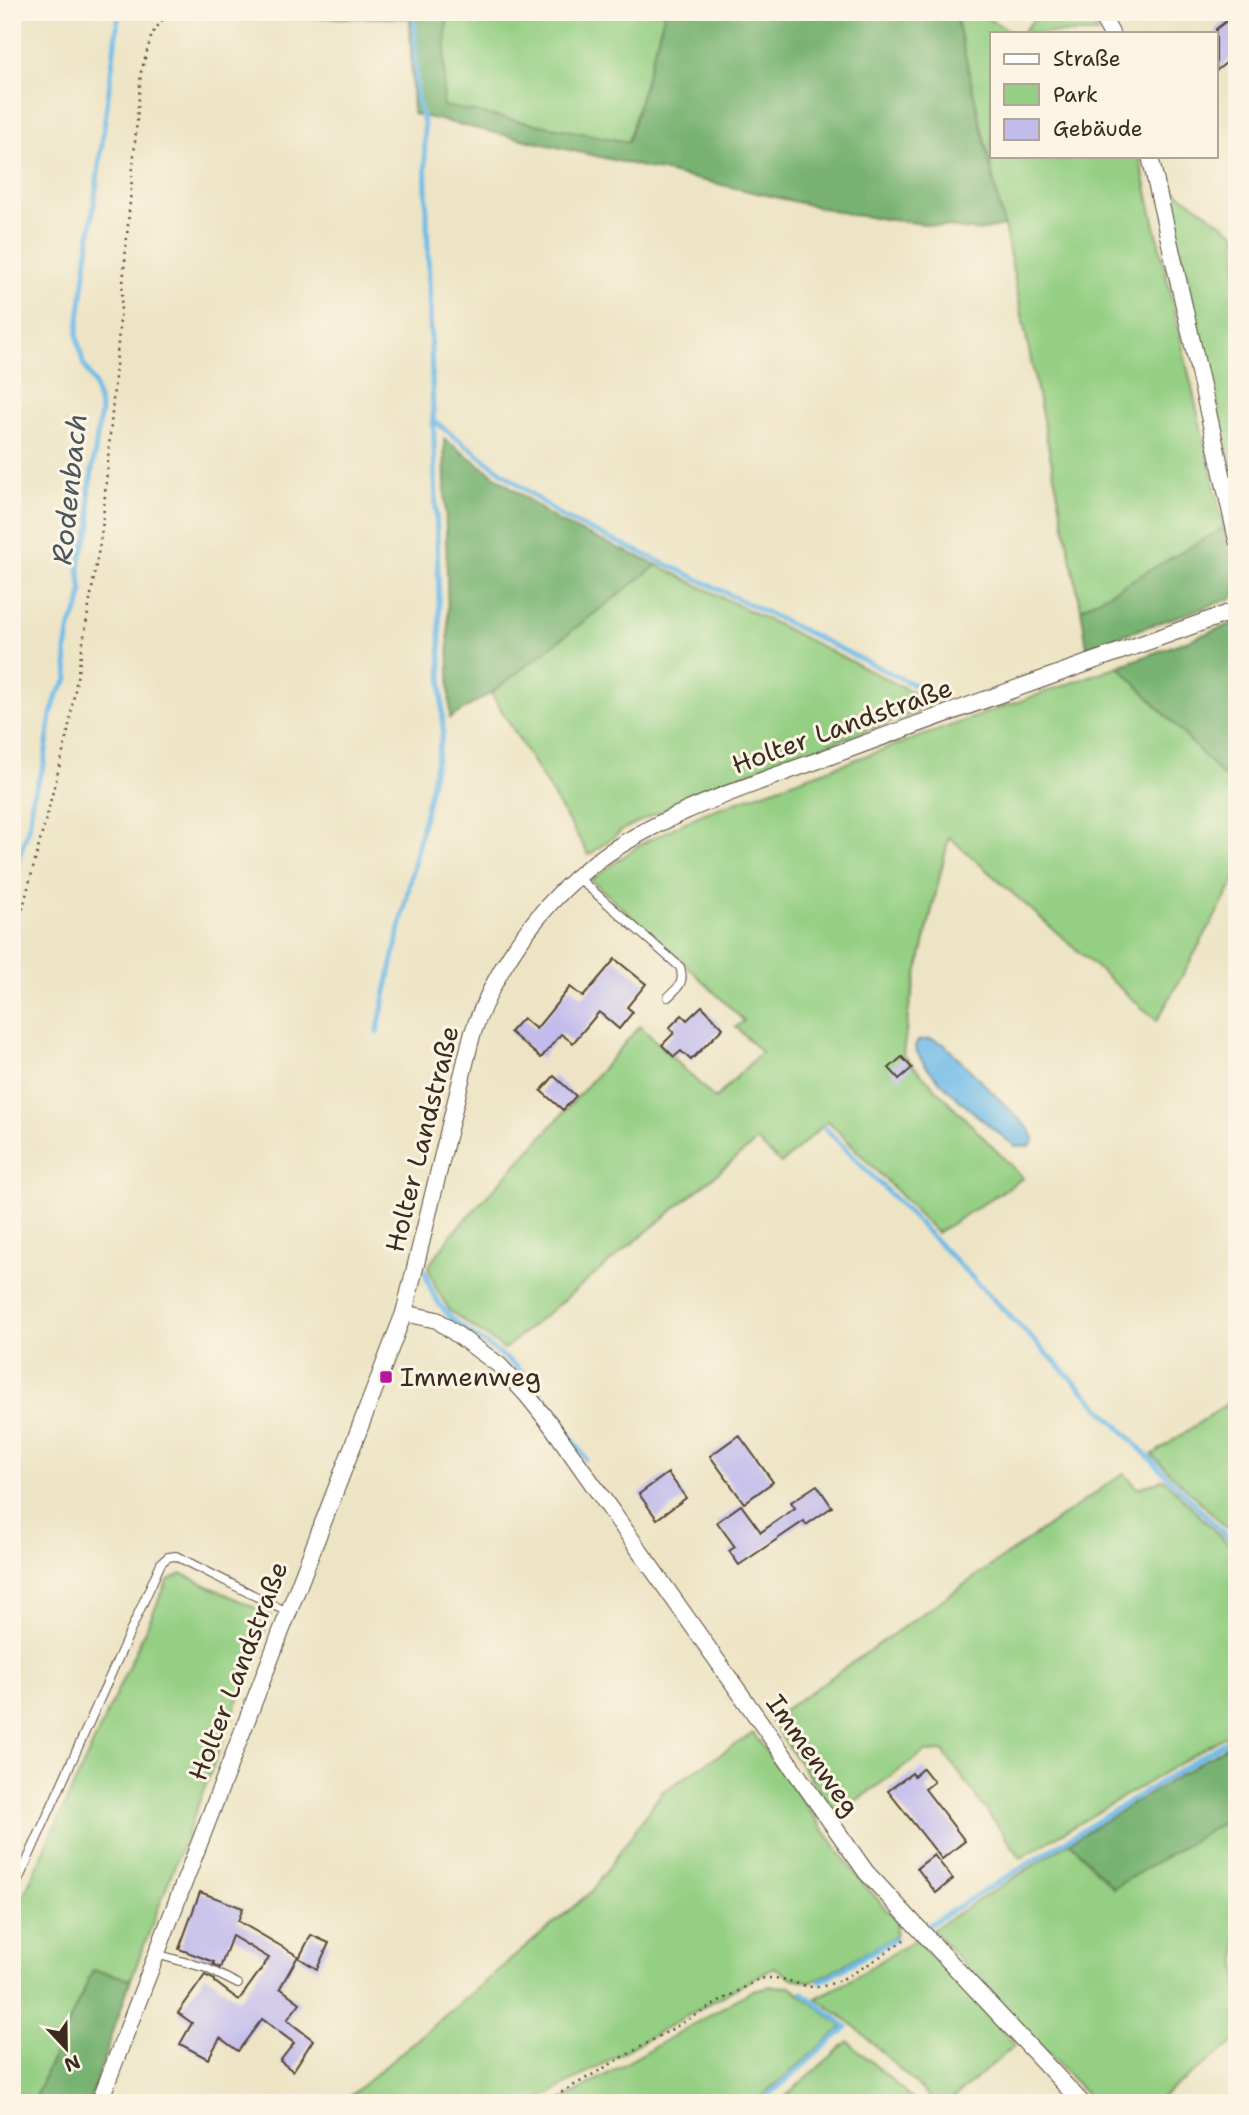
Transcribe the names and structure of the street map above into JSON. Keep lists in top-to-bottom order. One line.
{"streets":{"street":["Holter Landstraße","Immenweg"]},"crossings":[["Holter Landstraße","Immenweg"]],"water":["Rodenbach"],"places":{"transit":["Immenweg"]},"legend":["Straße","Park","Gebäude"],"north":"bottom"}
